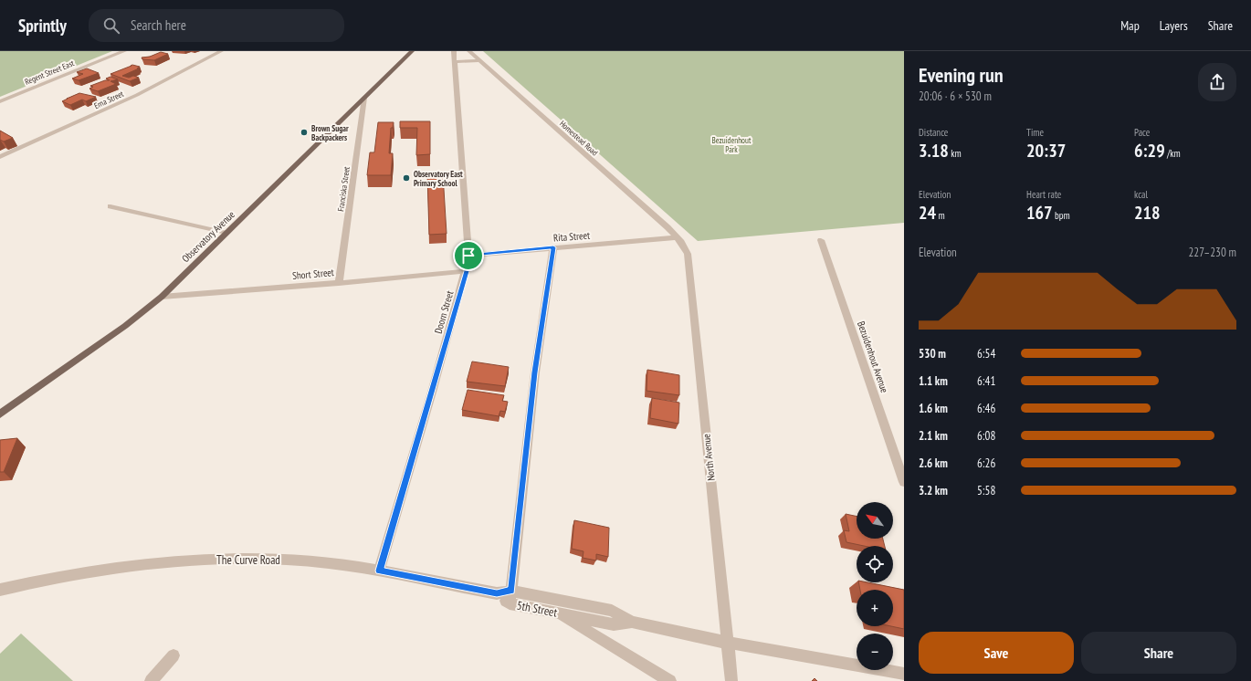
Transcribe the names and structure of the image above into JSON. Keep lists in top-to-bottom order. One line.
{"streets":{"main road":["Observatory Avenue"],"street":["Regent Street East","Erna Street","Homestead Road","Franciska Street","Rita Street","Short Street","Doorn Street","Bezuidenhout Avenue","North Avenue","The Curve Road","5th Street"]},"crossings":[["Homestead Road","Rita Street"],["Homestead Road","North Avenue"],["Franciska Street","Observatory Avenue"],["Franciska Street","Short Street"],["Observatory Avenue","Short Street"],["Rita Street","Doorn Street"],["Rita Street","North Avenue"],["Short Street","Doorn Street"],["Doorn Street","The Curve Road"],["North Avenue","5th Street"],["The Curve Road","5th Street"]],"parks":["Bezuidenhout Park"],"places":["Brown Sugar Backpackers","Observatory East Primary School"],"north":"top left","page":{"header":"Sprintly","search":"Search here","nav":["Map","Layers","Share"],"heading":["Evening run","20:06 · 6 × 530 m"],"stats":[["Distance","3.18 km"],["Time","20:37"],["Pace","6:29 /km"],["Elevation","24 m"],["Heart rate","167 bpm"],["kcal","218"]],"chart":["Elevation","227–230 m"],"list":[{"name":"530 m","note":"6:54"},{"name":"1.1 km","note":"6:41"},{"name":"1.6 km","note":"6:46"},{"name":"2.1 km","note":"6:08"},{"name":"2.6 km","note":"6:26"},{"name":"3.2 km","note":"5:58"}],"map_buttons":["+","−"],"buttons":["Save","Share"]}}
